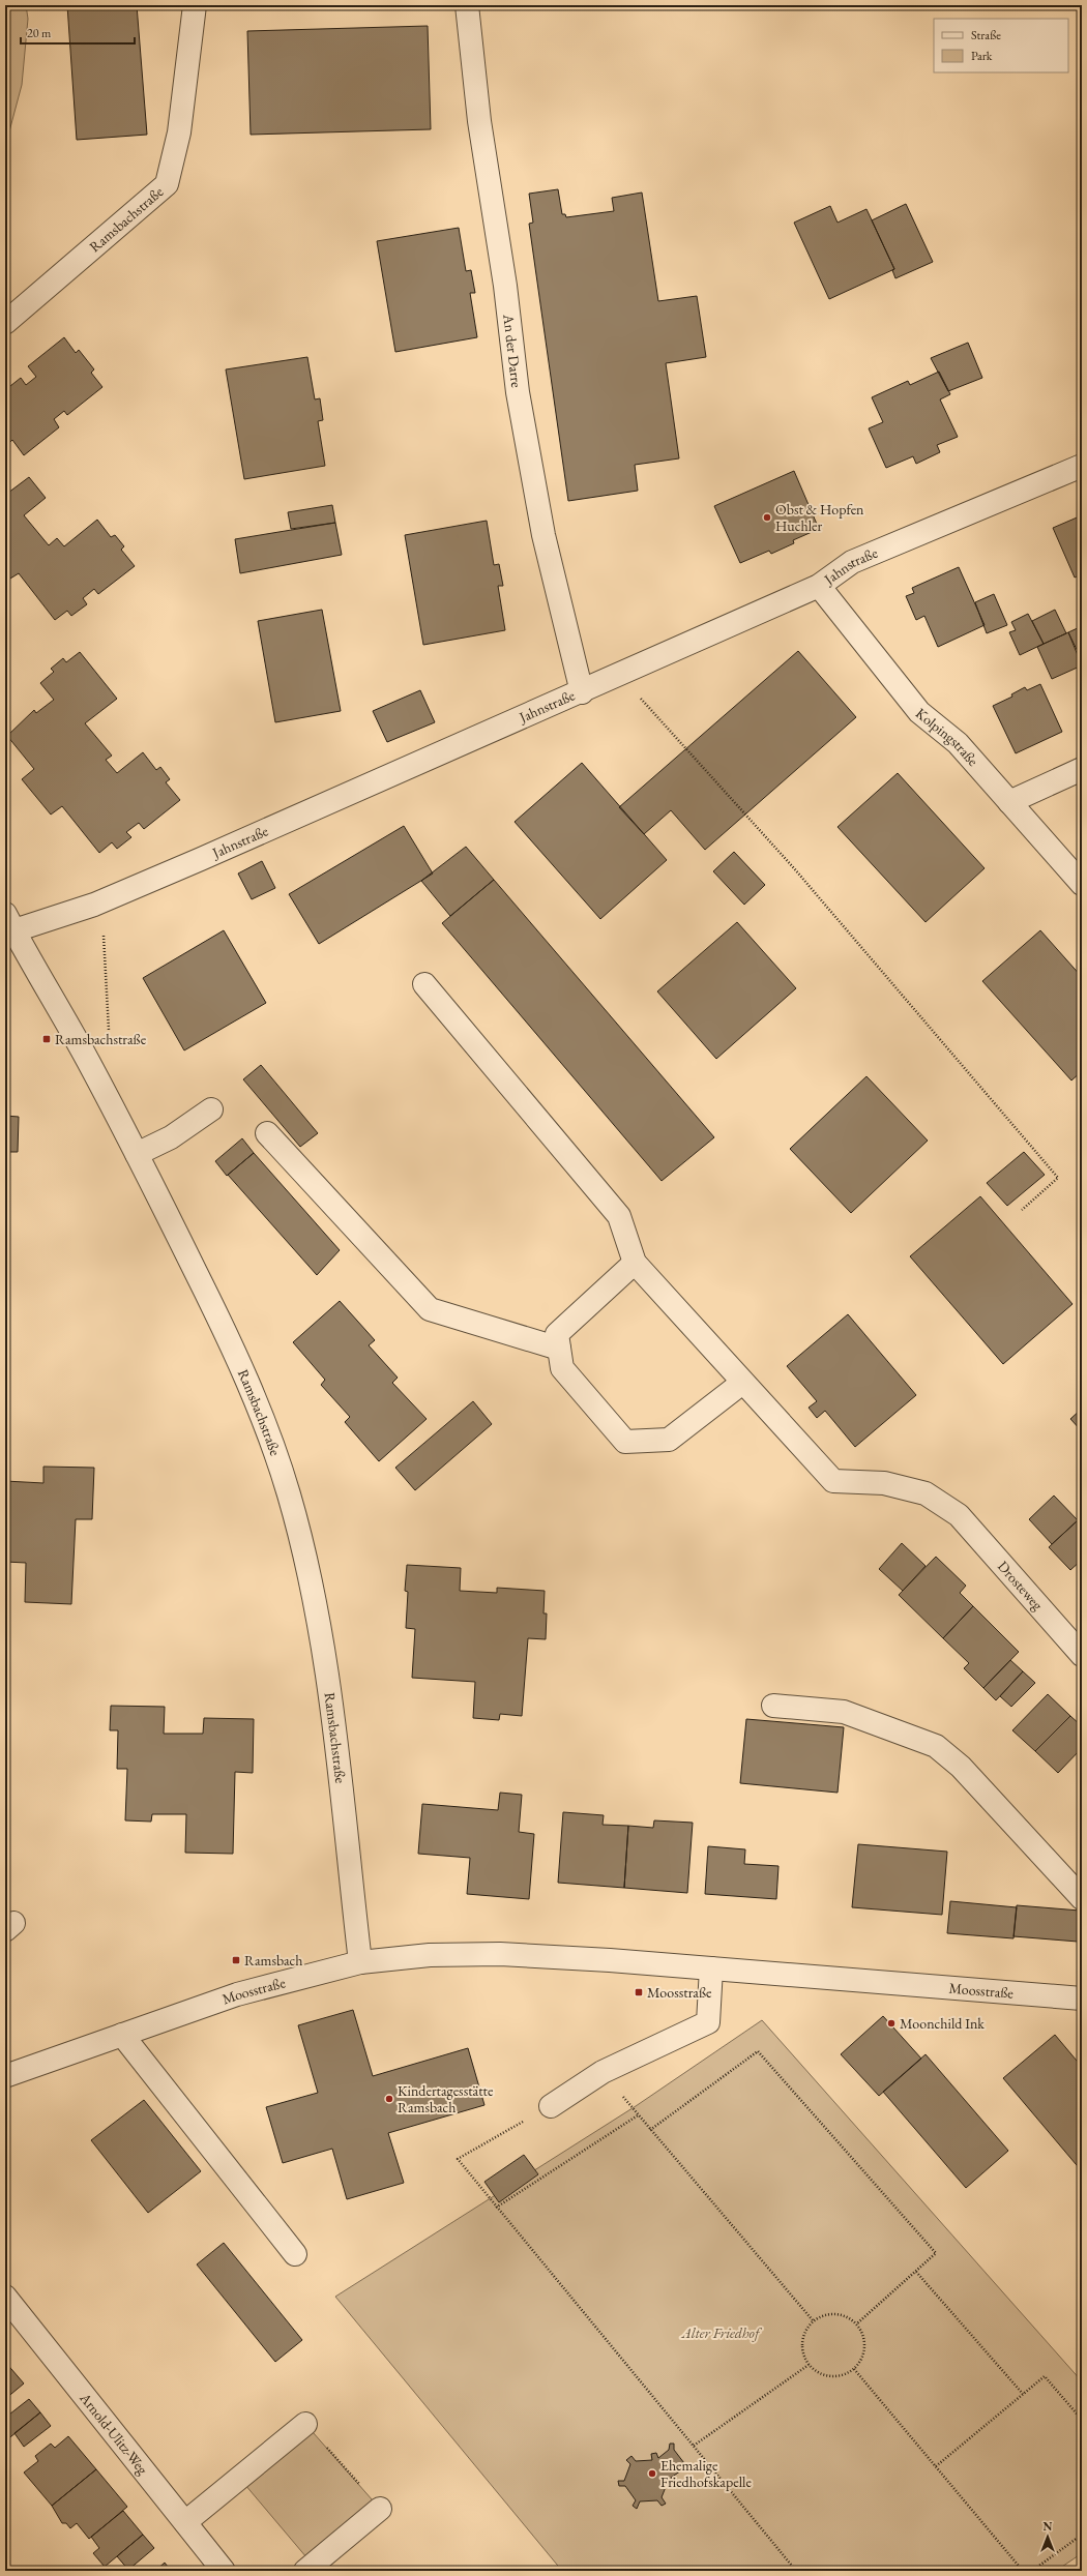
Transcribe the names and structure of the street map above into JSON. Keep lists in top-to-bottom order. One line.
{"streets":{"street":["Ramsbachstraße","An der Darre","Jahnstraße","Kolpingstraße","Drosteweg","Moosstraße","Arnold-Ulitz-Weg"]},"crossings":[["Ramsbachstraße","Jahnstraße"],["Ramsbachstraße","Moosstraße"],["An der Darre","Jahnstraße"],["Jahnstraße","Kolpingstraße"]],"parks":["Alter Friedhof"],"places":{"other":["Obst & Hopfen Huchler","Moonchild Ink","Kindertagesstätte Ramsbach","Ehemalige Friedhofskapelle"],"transit":["Ramsbachstraße","Ramsbach","Moosstraße"]},"legend":["Straße","Park"],"scale_bar":"20 m","north":"top"}
